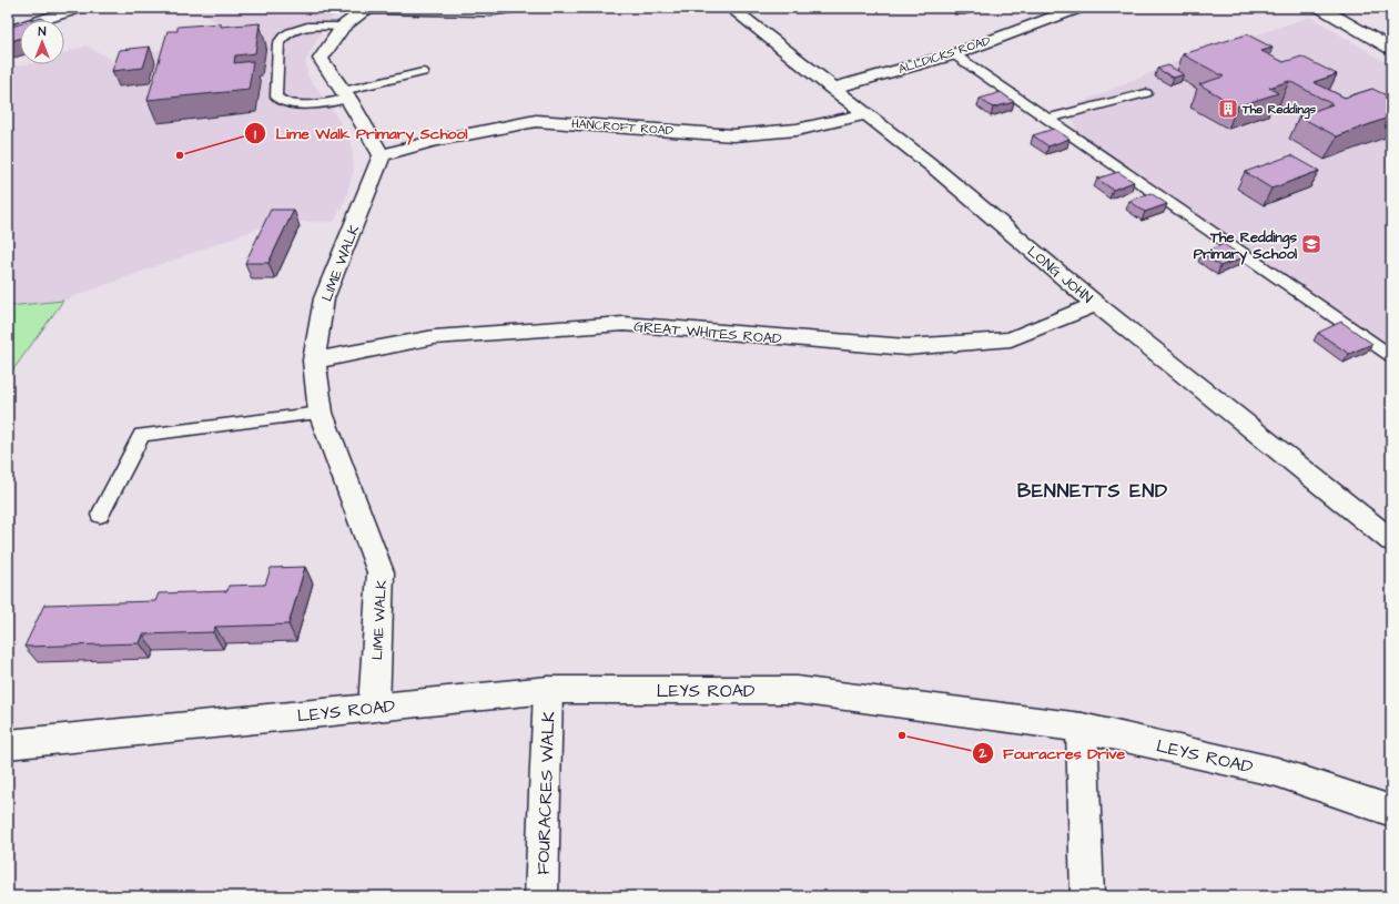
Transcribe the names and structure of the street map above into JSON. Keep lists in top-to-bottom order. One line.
{"streets":{"street":["ALLDICKS ROAD","HANCROFT ROAD","LIME WALK","LONG JOHN","GREAT WHITES ROAD","LEYS ROAD","FOURACRES WALK"]},"crossings":[["ALLDICKS ROAD","LONG JOHN"],["HANCROFT ROAD","LIME WALK"],["HANCROFT ROAD","LONG JOHN"],["LIME WALK","GREAT WHITES ROAD"],["LIME WALK","LEYS ROAD"],["LONG JOHN","GREAT WHITES ROAD"],["LEYS ROAD","FOURACRES WALK"]],"districts":["BENNETTS END"],"places":{"building":["The Reddings"],"other":["Lime Walk Primary School","Fouracres Drive"],"school or university":["The Reddings Primary School"]},"north":"top"}
